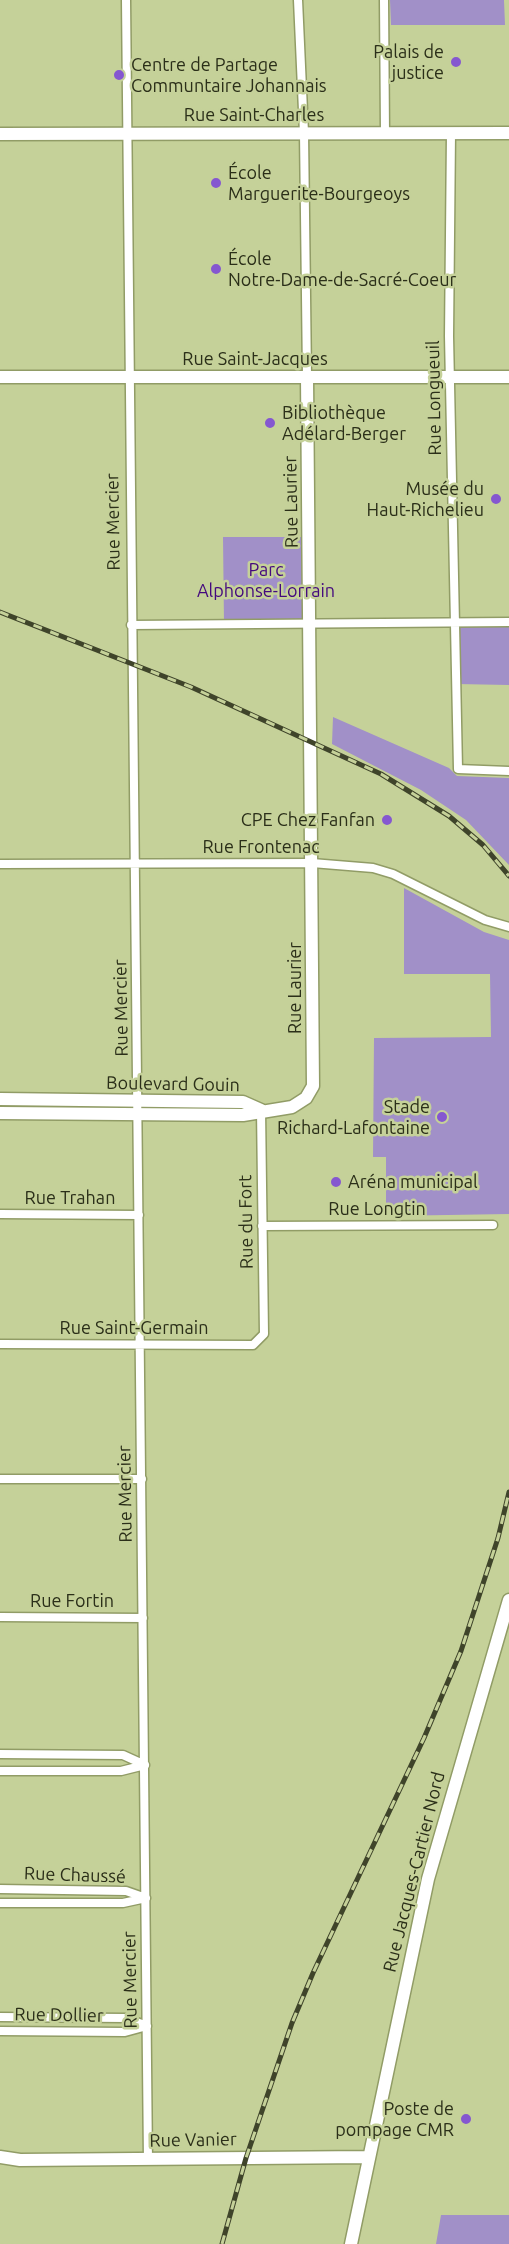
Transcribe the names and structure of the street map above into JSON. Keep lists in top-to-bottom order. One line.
{"streets":{"street":["Rue Saint-Charles","Rue Saint-Jacques","Rue Longueuil","Rue Laurier","Rue Mercier","Rue Frontenac","Boulevard Gouin","Rue Trahan","Rue Longtin","Rue du Fort","Rue Saint-Germain","Rue Fortin","Rue Jacques-Cartier Nord","Rue Chaussé","Rue Dollier","Rue Vanier"]},"crossings":[["Rue Saint-Charles","Rue Longueuil"],["Rue Saint-Charles","Rue Laurier"],["Rue Saint-Charles","Rue Mercier"],["Rue Saint-Jacques","Rue Longueuil"],["Rue Saint-Jacques","Rue Laurier"],["Rue Saint-Jacques","Rue Mercier"],["Rue Laurier","Rue Frontenac"],["Rue Laurier","Boulevard Gouin"],["Rue Laurier","Rue du Fort"],["Rue Mercier","Rue Frontenac"],["Rue Mercier","Boulevard Gouin"],["Rue Mercier","Rue Trahan"],["Rue Mercier","Rue Saint-Germain"],["Rue Mercier","Rue Fortin"],["Rue Mercier","Rue Chaussé"],["Rue Mercier","Rue Dollier"],["Rue Mercier","Rue Vanier"],["Boulevard Gouin","Rue du Fort"],["Rue Longtin","Rue du Fort"],["Rue du Fort","Rue Saint-Germain"],["Rue Jacques-Cartier Nord","Rue Vanier"]],"parks":["Parc Alphonse-Lorrain"],"places":["Palais de justice","Centre de Partage Communtaire Johannais","École Marguerite-Bourgeoys","École Notre-Dame-de-Sacré-Coeur","Bibliothèque Adélard-Berger","Musée du Haut-Richelieu","CPE Chez Fanfan","Stade Richard-Lafontaine","Aréna municipal","Poste de pompage CMR"]}
